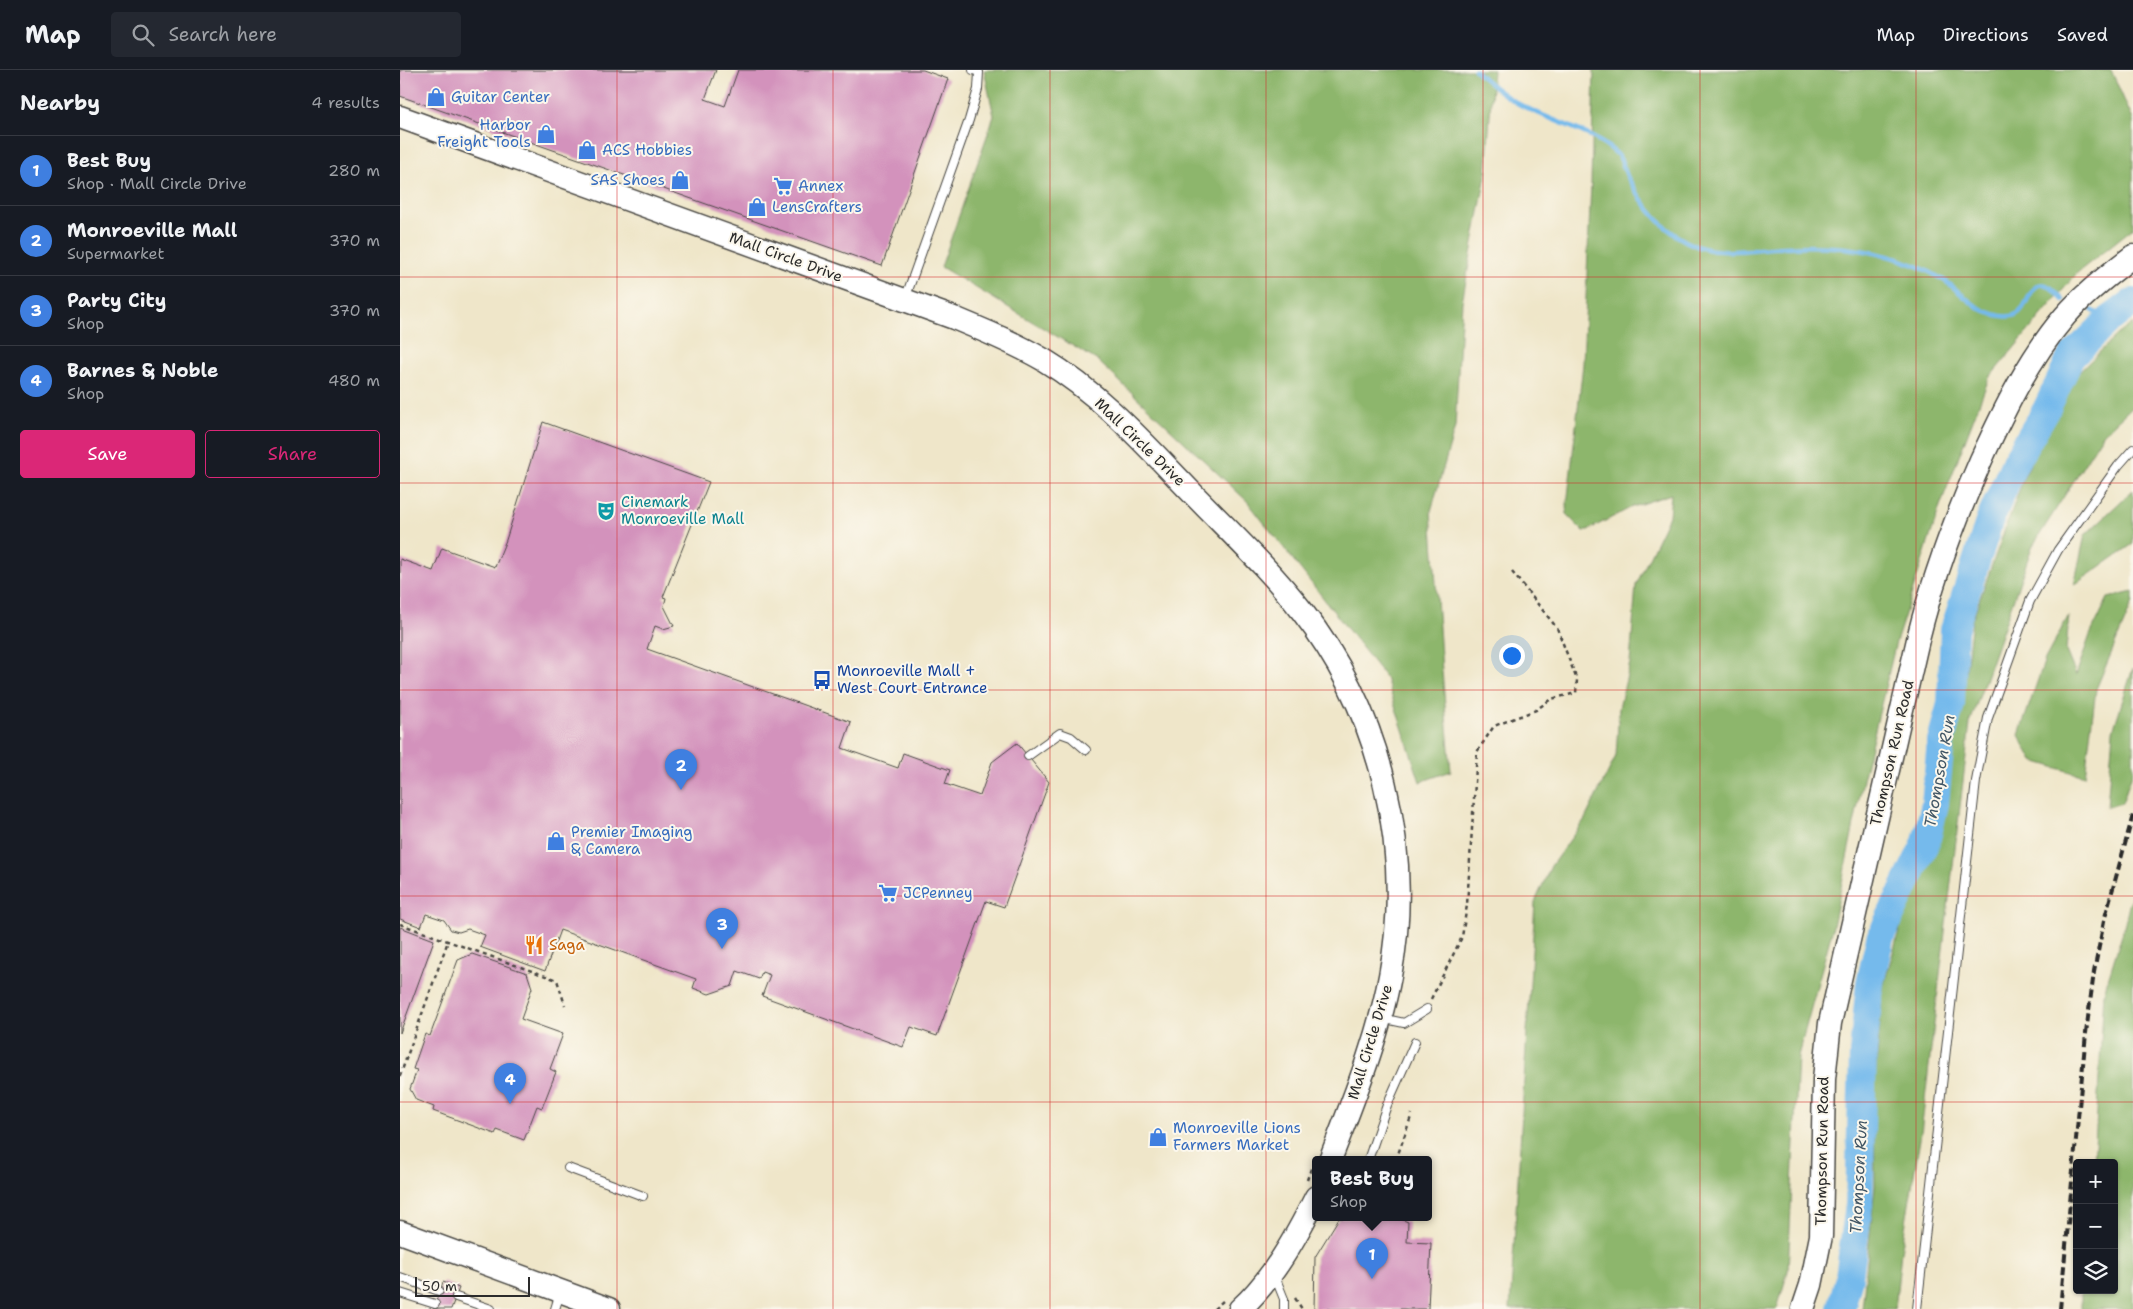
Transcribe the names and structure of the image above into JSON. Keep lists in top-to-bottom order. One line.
{"streets":{"street":["Mall Circle Drive","Thompson Run Road"]},"water":["Thompson Run"],"places":{"shop":["Guitar Center","Harbor Freight Tools","ACS Hobbies","SAS Shoes","LensCrafters","Premier Imaging & Camera","Monroeville Lions Farmers Market"],"supermarket":["Annex","JCPenney"],"theatre":["Cinemark Monroeville Mall"],"bus stop":["Monroeville Mall + West Court Entrance"],"restaurant":["Saga"]},"scale_bar":"50 m","page":{"header":"Map","search":"Search here","nav":["Map","Directions","Saved"],"heading":["Nearby","4 results"],"list":[{"mark":"1","name":"Best Buy","note":"Shop · Mall Circle Drive","value":"280 m"},{"mark":"2","name":"Monroeville Mall","note":"Supermarket","value":"370 m"},{"mark":"3","name":"Party City","note":"Shop","value":"370 m"},{"mark":"4","name":"Barnes & Noble","note":"Shop","value":"480 m"}],"buttons":["Save","Share"],"pins":["2","3","4","1"],"popup":["Best Buy","Shop"],"map_buttons":["+","−"],"scale":"50 m"}}
